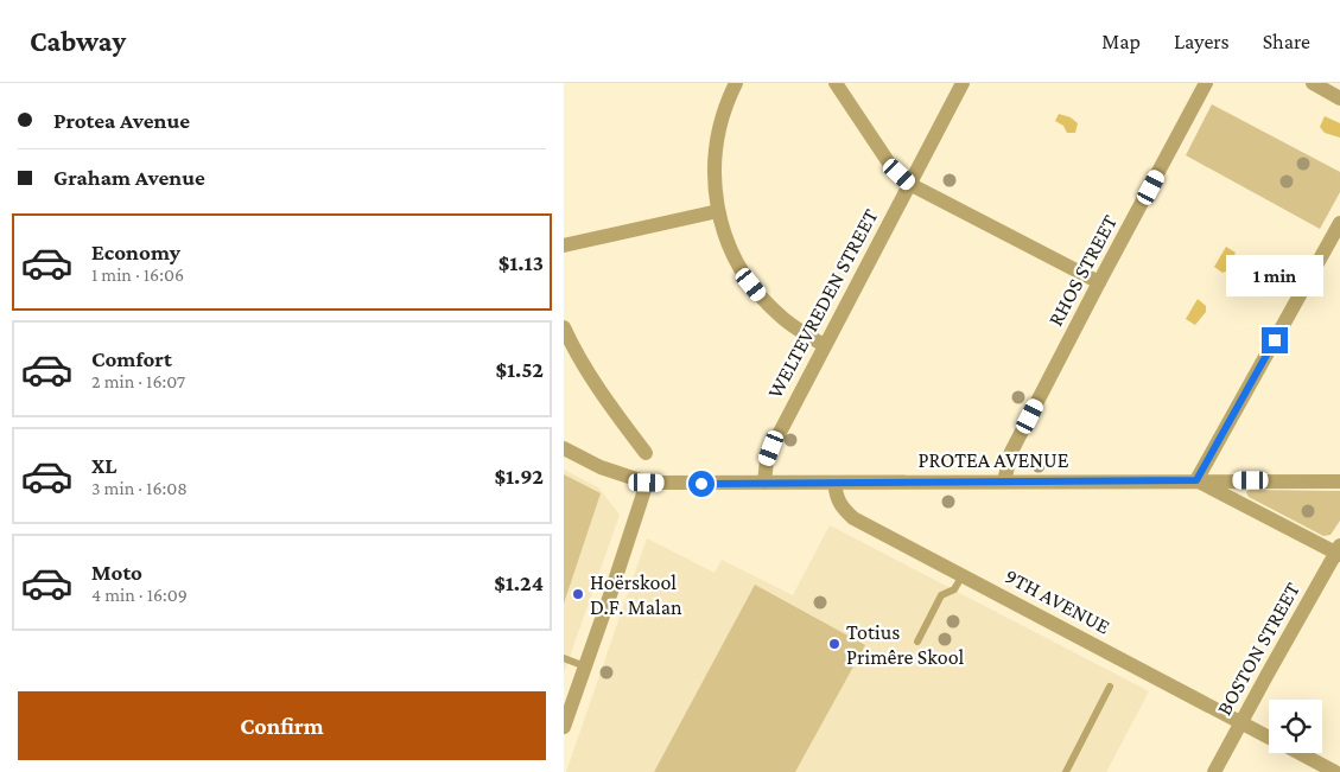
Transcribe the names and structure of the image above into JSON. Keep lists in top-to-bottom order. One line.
{"streets":{"street":["RHOS STREET","WELTEVREDEN STREET","PROTEA AVENUE","9TH AVENUE","BOSTON STREET"]},"crossings":[["RHOS STREET","PROTEA AVENUE"],["WELTEVREDEN STREET","PROTEA AVENUE"],["PROTEA AVENUE","9TH AVENUE"],["9TH AVENUE","BOSTON STREET"]],"places":["Hoërskool D.F. Malan","Totius Primêre Skool"],"page":{"header":"Cabway","nav":["Map","Layers","Share"],"banner":["Protea Avenue","Graham Avenue"],"list":[{"name":"Economy","note":"1 min · 16:06","value":"$1.13"},{"name":"Comfort","note":"2 min · 16:07","value":"$1.52"},{"name":"XL","note":"3 min · 16:08","value":"$1.92"},{"name":"Moto","note":"4 min · 16:09","value":"$1.24"}],"bubble":"1 min","buttons":"Confirm"}}
